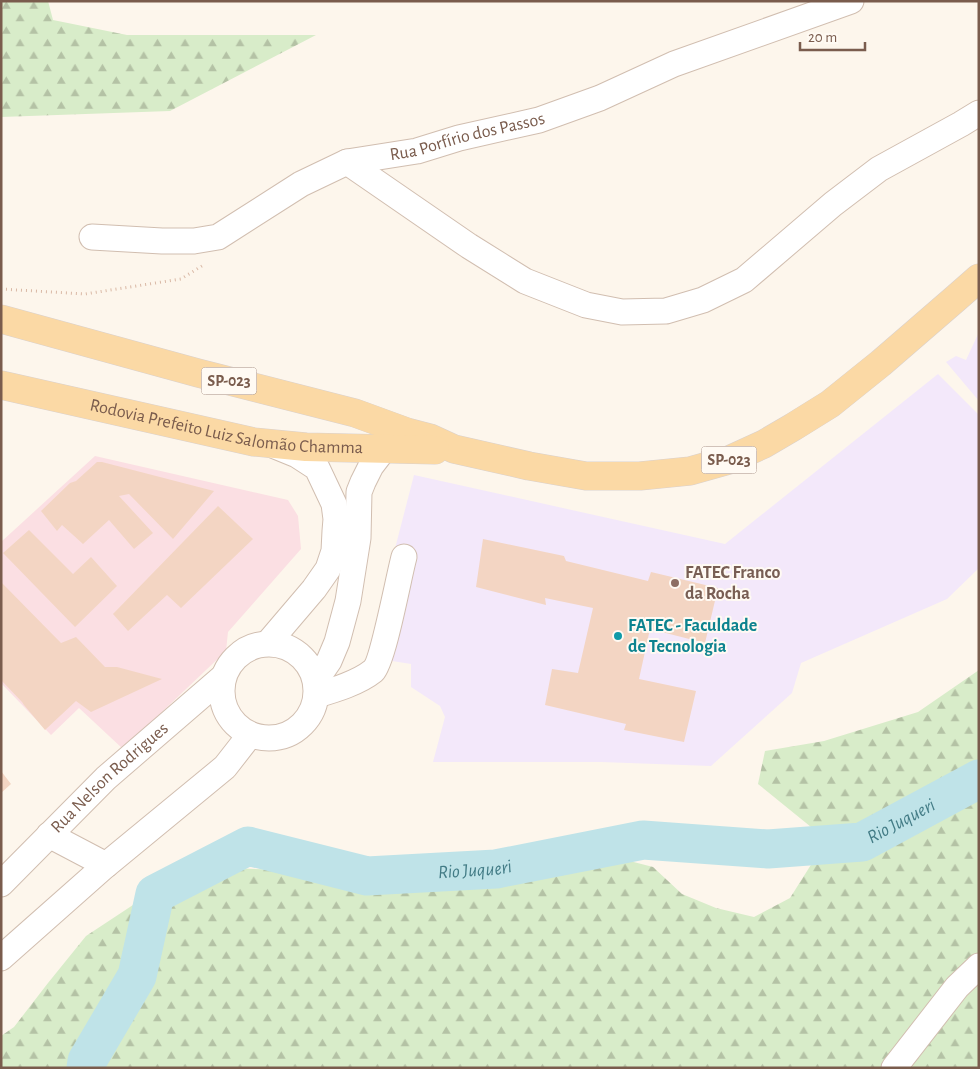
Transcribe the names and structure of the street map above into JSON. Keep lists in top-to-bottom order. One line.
{"streets":{"main road":["SP-023","Rodovia Prefeito Luiz Salomão Chamma"],"street":["Rua Porfírio dos Passos","Rua Nelson Rodrigues"]},"water":["Rio Juqueri"],"places":["FATEC Franco da Rocha","FATEC - Faculdade de Tecnologia"],"scale_bar":"20 m"}
